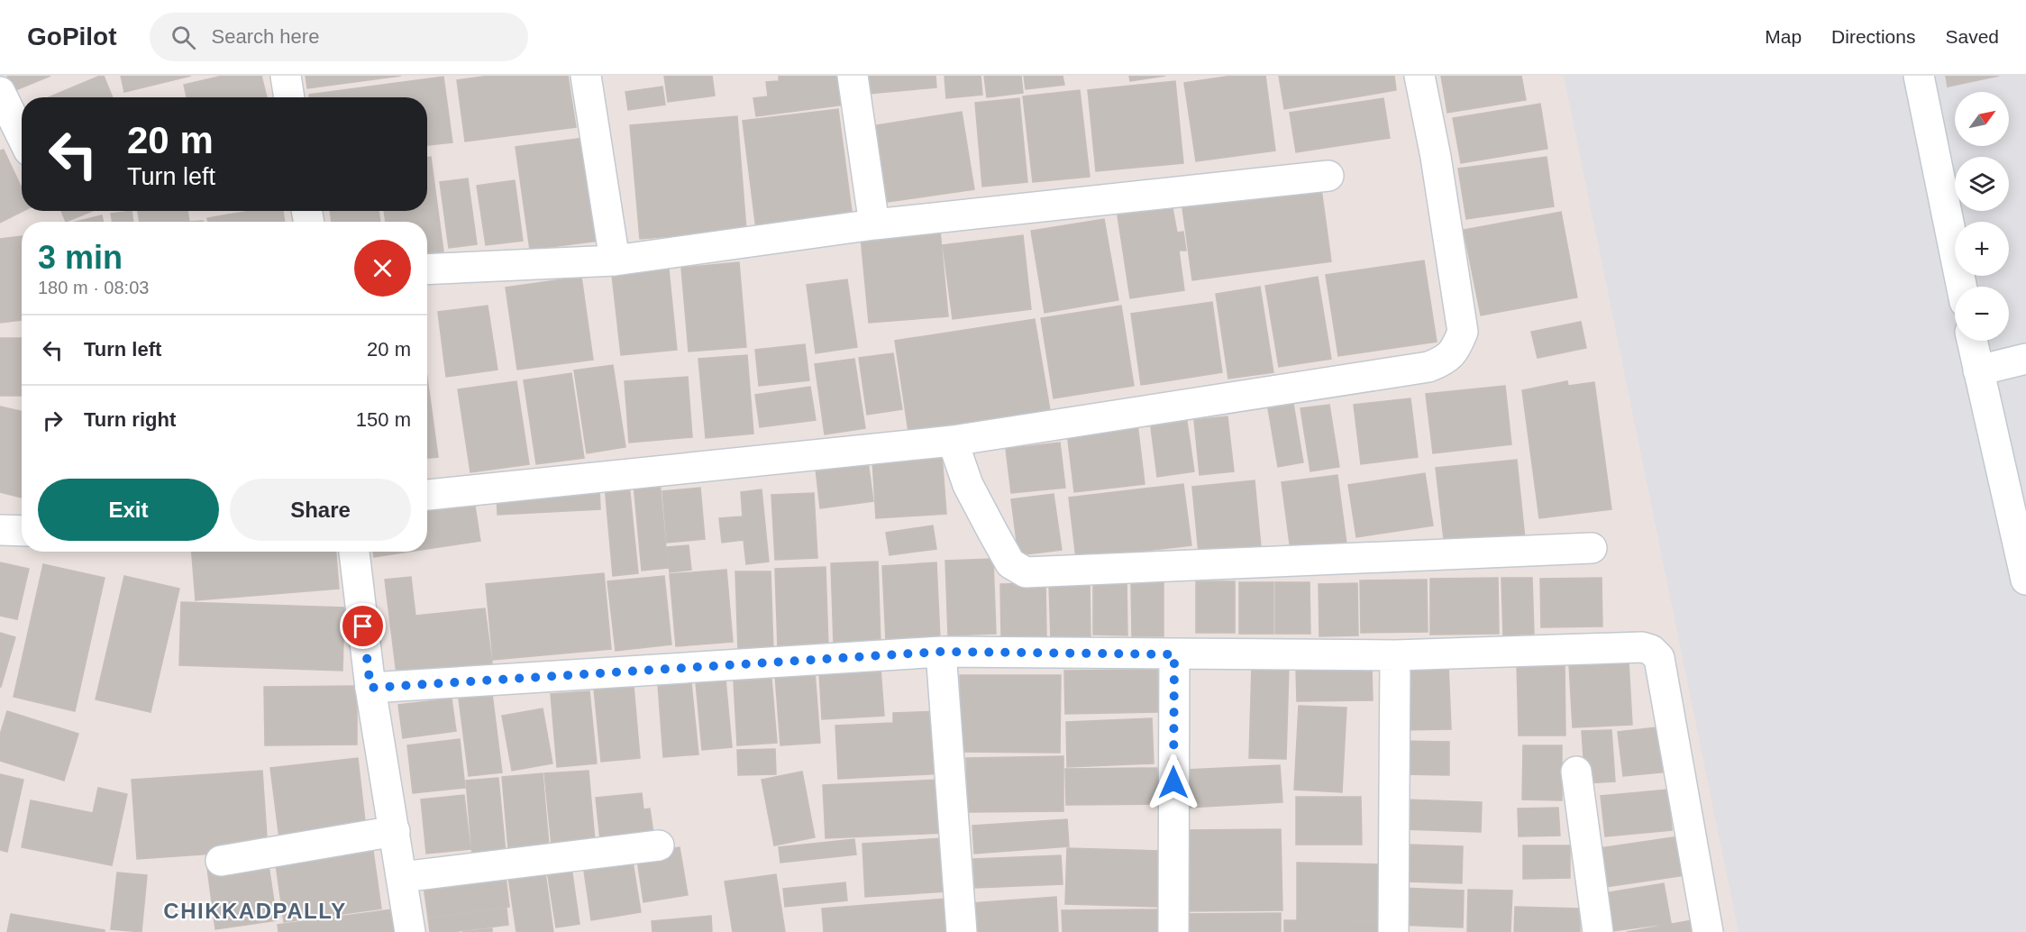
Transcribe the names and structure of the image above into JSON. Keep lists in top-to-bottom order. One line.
{"districts":["CHIKKADPALLY"],"north":"top right","page":{"header":"GoPilot","search":"Search here","nav":["Map","Directions","Saved"],"map_buttons":["+","−"],"turn":["20 m","Turn left"],"heading":["3 min","180 m · 08:03"],"list":[{"name":"Turn left","value":"20 m"},{"name":"Turn right","value":"150 m"}],"buttons":["Exit","Share"]}}
